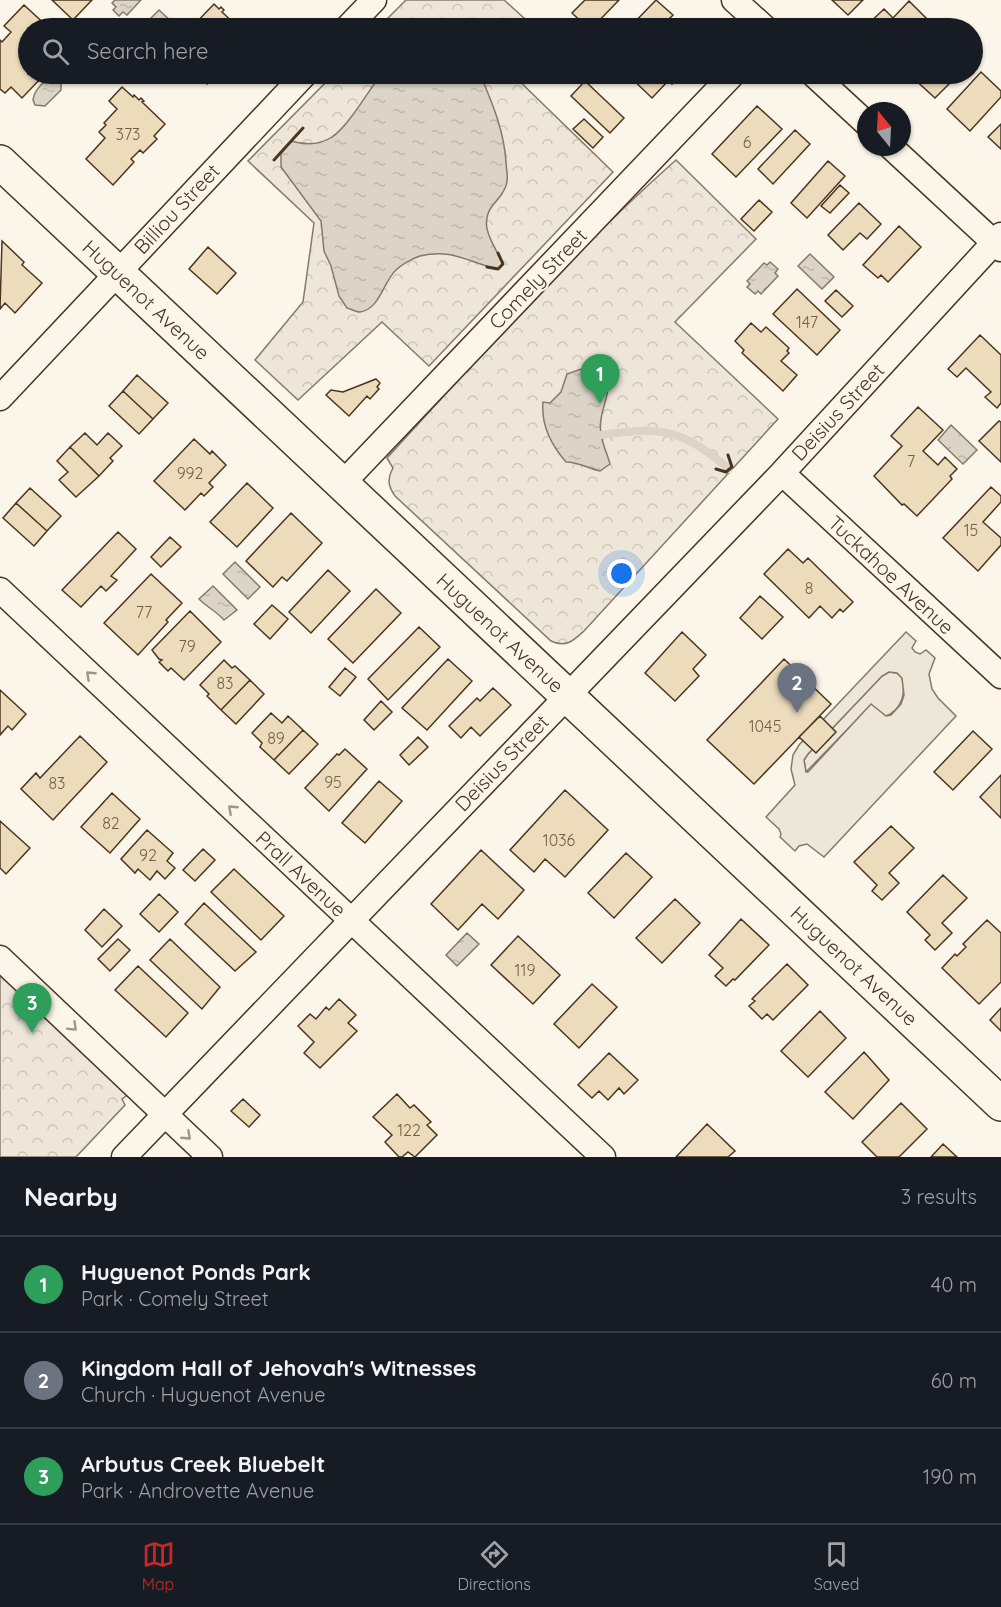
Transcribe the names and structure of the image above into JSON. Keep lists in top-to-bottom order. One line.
{"streets":{"street":["Billiou Street","Comely Street","Huguenot Avenue","Deisius Street","Tuckahoe Avenue","Prall Avenue"]},"crossings":[["Billiou Street","Huguenot Avenue"],["Comely Street","Huguenot Avenue"],["Huguenot Avenue","Deisius Street"],["Deisius Street","Tuckahoe Avenue"],["Deisius Street","Prall Avenue"]],"one_way":["Prall Avenue"],"house_numbers":["373","6","147","7","992","15","8","77","79","83","1045","89","95","83","82","1036","92","119","122"],"north":"top","page":{"search":"Search here","pins":["1","2","3"],"heading":["Nearby","3 results"],"list":[{"mark":"1","name":"Huguenot Ponds Park","note":"Park · Comely Street","value":"40 m"},{"mark":"2","name":"Kingdom Hall of Jehovah's Witnesses","note":"Church · Huguenot Avenue","value":"60 m"},{"mark":"3","name":"Arbutus Creek Bluebelt","note":"Park · Androvette Avenue","value":"190 m"}],"nav":["Map","Directions","Saved"]}}
